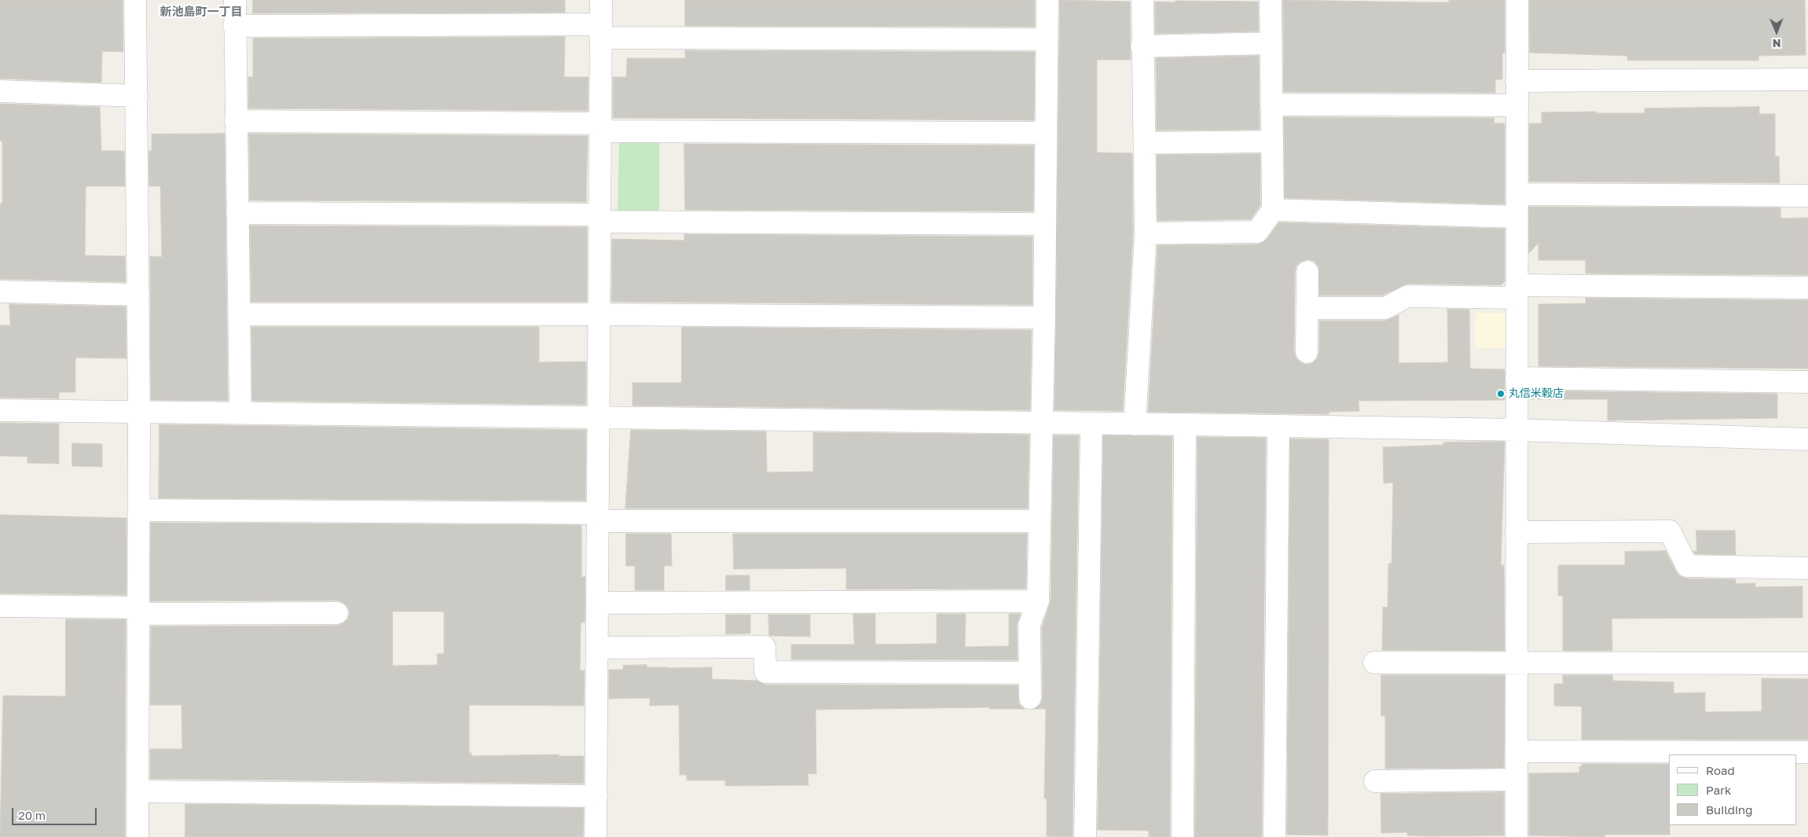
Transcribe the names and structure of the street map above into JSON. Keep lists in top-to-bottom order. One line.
{"districts":["新池島町一丁目"],"places":["丸信米穀店"],"legend":["Road","Park","Building"],"scale_bar":"20 m","north":"bottom"}
